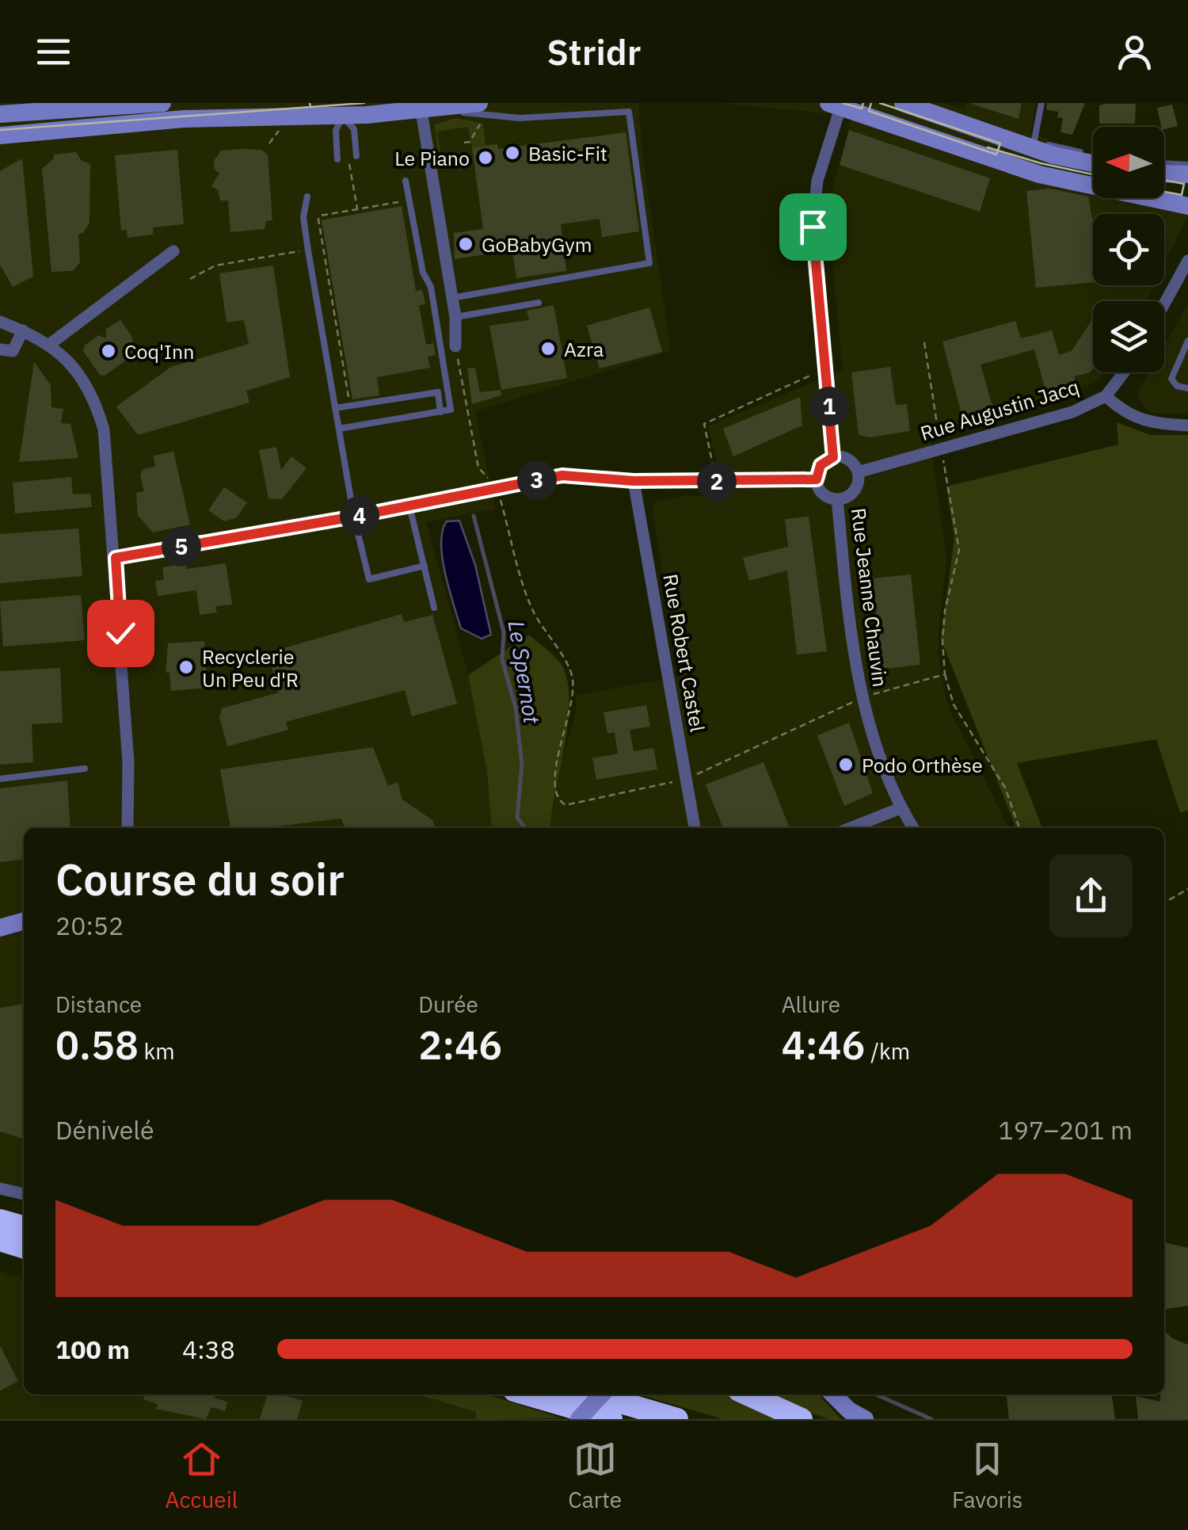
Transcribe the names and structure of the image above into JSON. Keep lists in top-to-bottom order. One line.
{"streets":{"street":["Rue Augustin Jacq","Rue Jeanne Chauvin","Rue Robert Castel"]},"crossings":[["Rue Augustin Jacq","Rue Jeanne Chauvin"]],"water":["Le Spernot"],"places":["Basic-Fit","Le Piano","GoBabyGym","Azra","Coq'Inn","Recyclerie Un Peu d'R","Podo Orthèse"],"north":"left","page":{"header":"Stridr","pins":["1","3","2","4","5"],"heading":["Course du soir","20:52"],"stats":[["Distance","0.58 km"],["Durée","2:46"],["Allure","4:46 /km"]],"chart":["Dénivelé","197–201 m"],"list":[{"name":"100 m","note":"4:38"}],"tabs":["Accueil","Carte","Favoris"]}}
